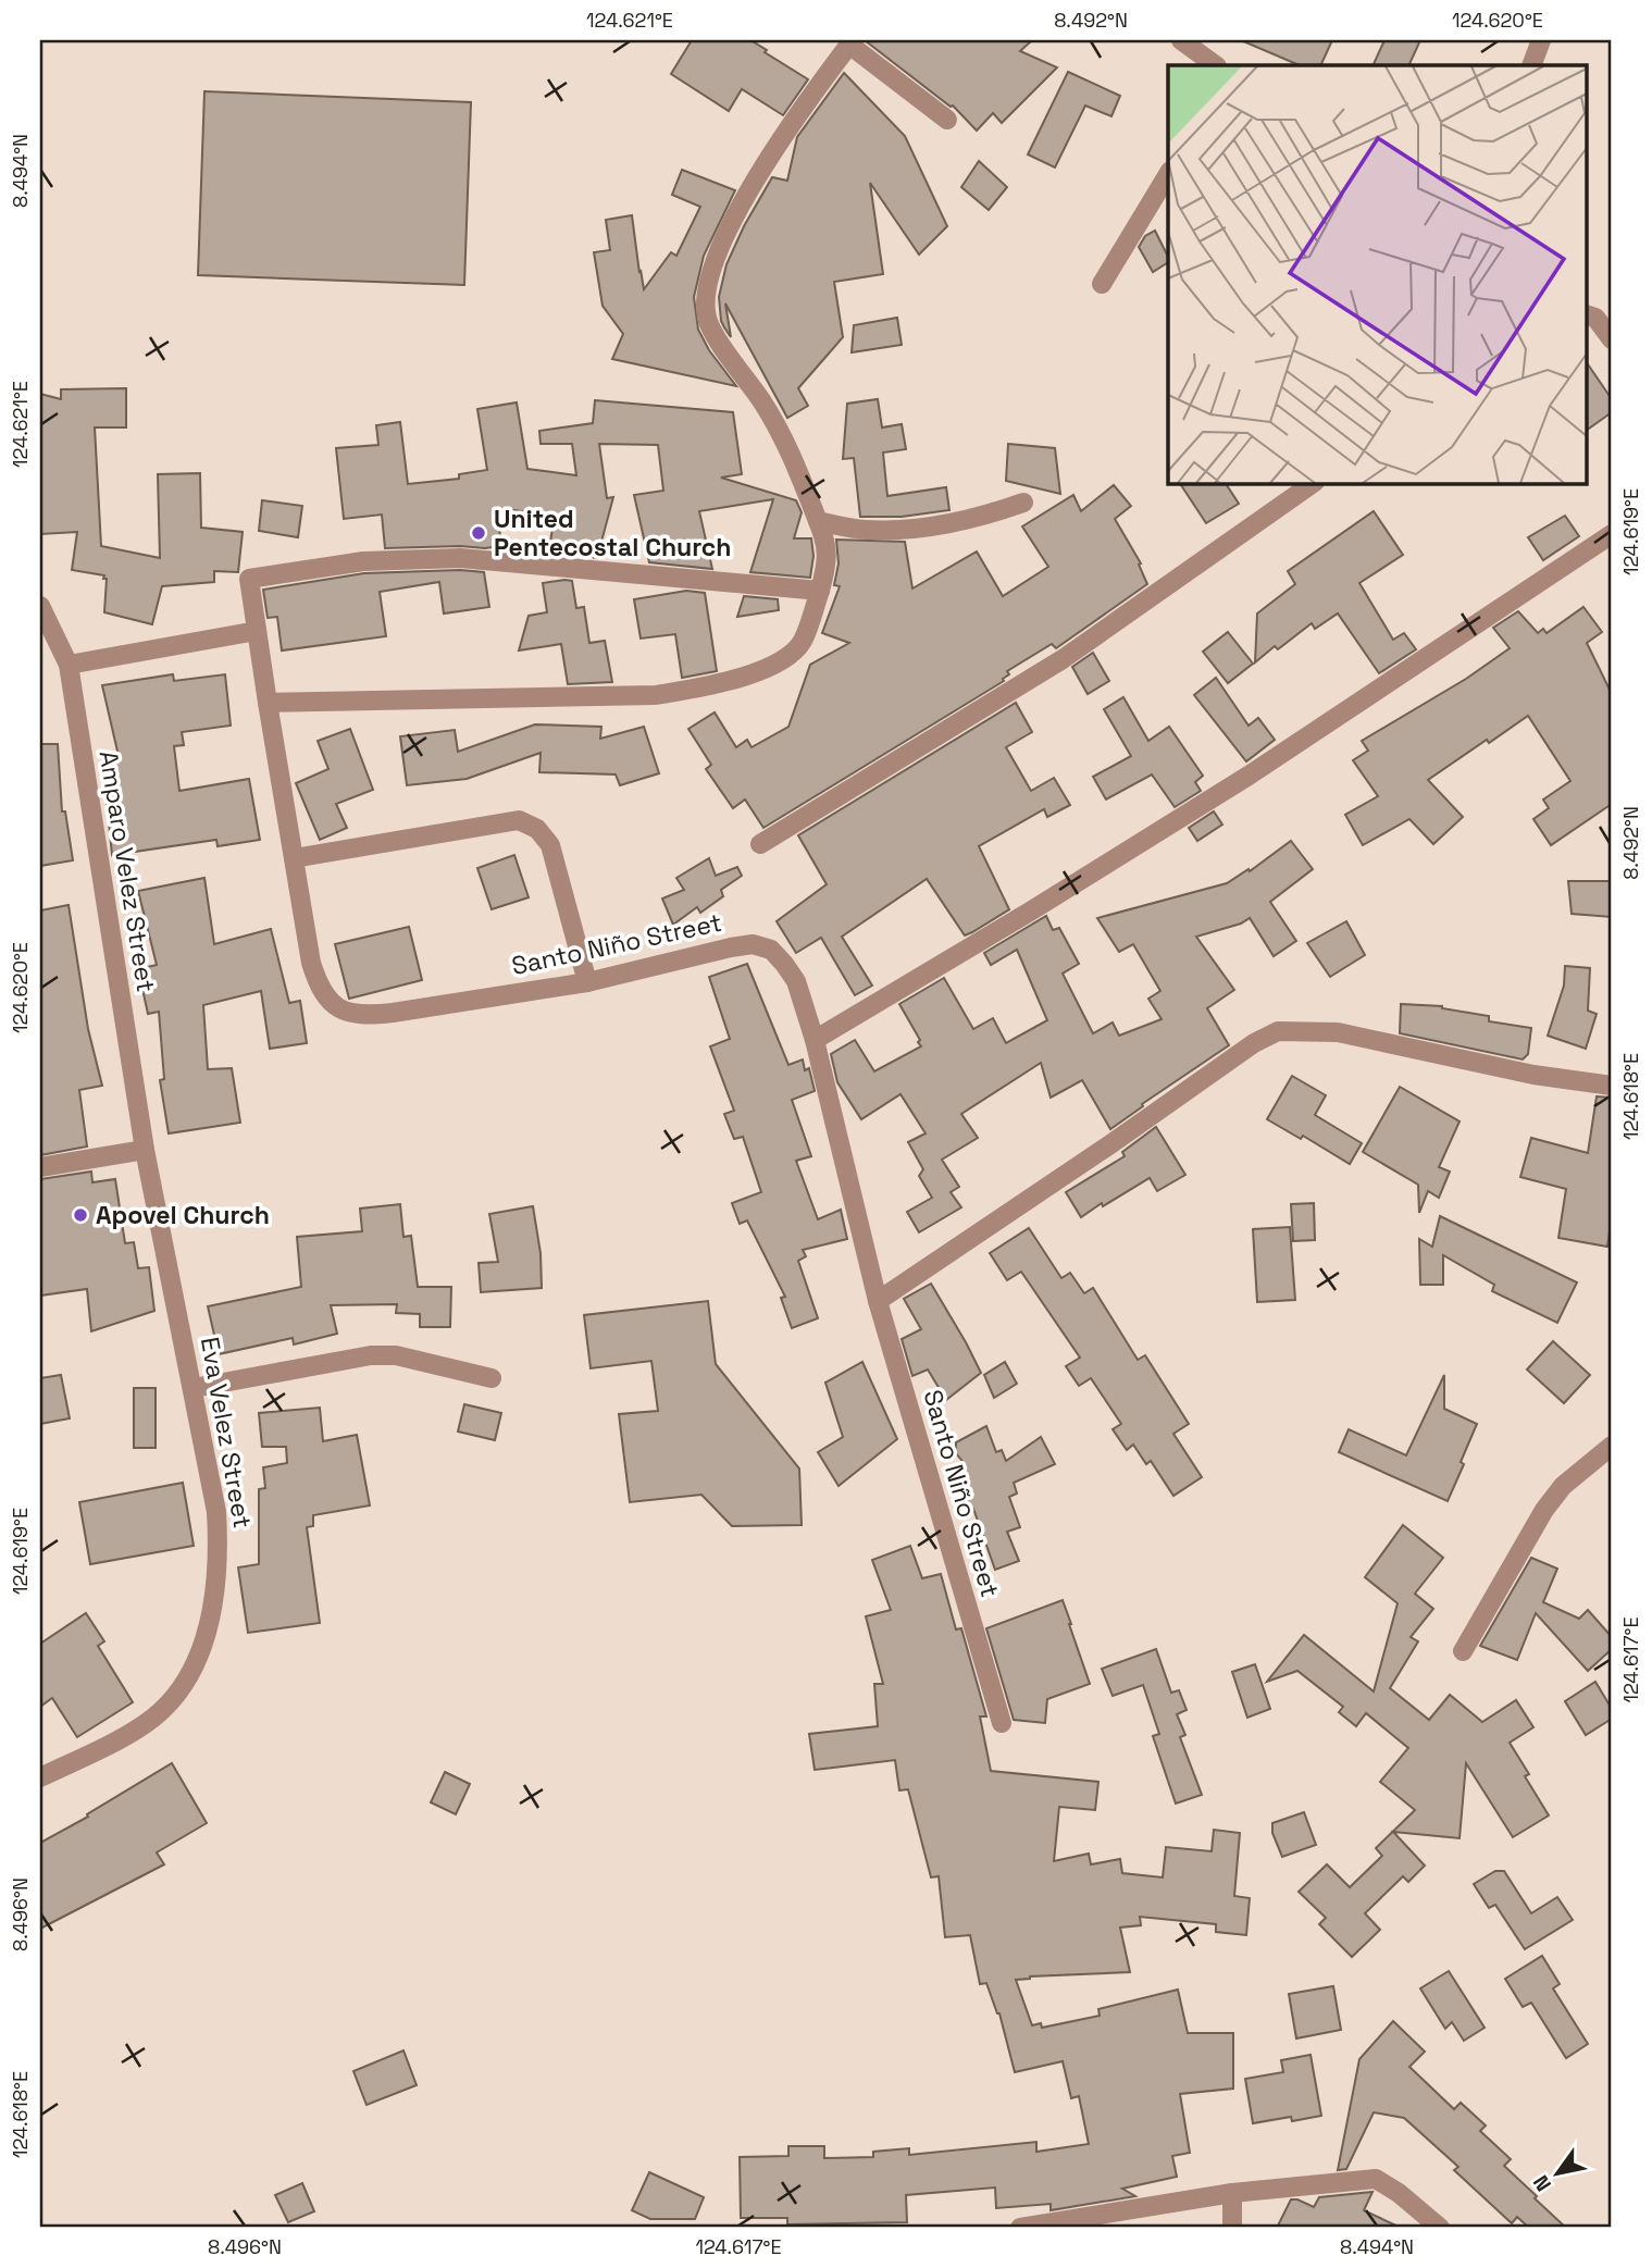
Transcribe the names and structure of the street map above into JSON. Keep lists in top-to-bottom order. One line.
{"streets":{"street":["Amparo Velez Street","Santo Niño Street","Eva Velez Street"]},"crossings":[["Amparo Velez Street","Eva Velez Street"]],"places":["United Pentecostal Church","Apovel Church"],"north":"bottom left","coordinates":["124.621°E","8.492°N","124.620°E","8.494°N","124.619°E","124.618°E","124.617°E","8.496°N"]}
